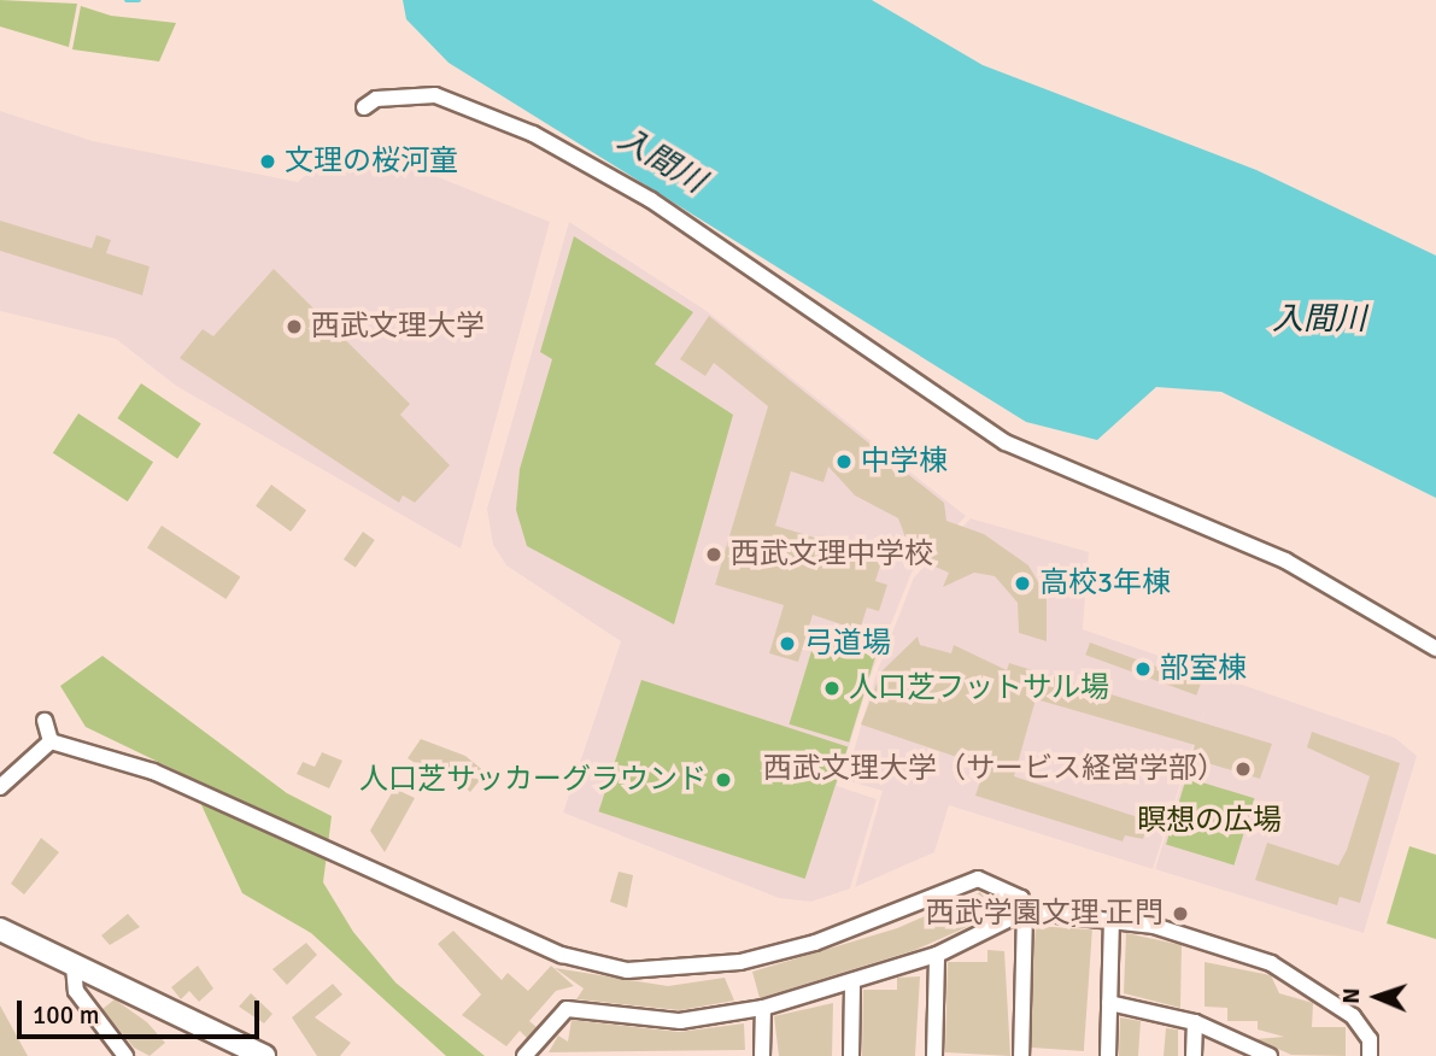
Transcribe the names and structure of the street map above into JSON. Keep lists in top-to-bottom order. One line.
{"water":["入間川"],"parks":["瞑想の広場"],"places":["文理の桜河童","西武文理大学","中学棟","西武文理中学校","高校3年棟","弓道場","部室棟","人口芝フットサル場","西武文理大学（サービス経営学部）","人口芝サッカーグラウンド","西武学園文理 正門"],"scale_bar":"100 m","north":"left"}
